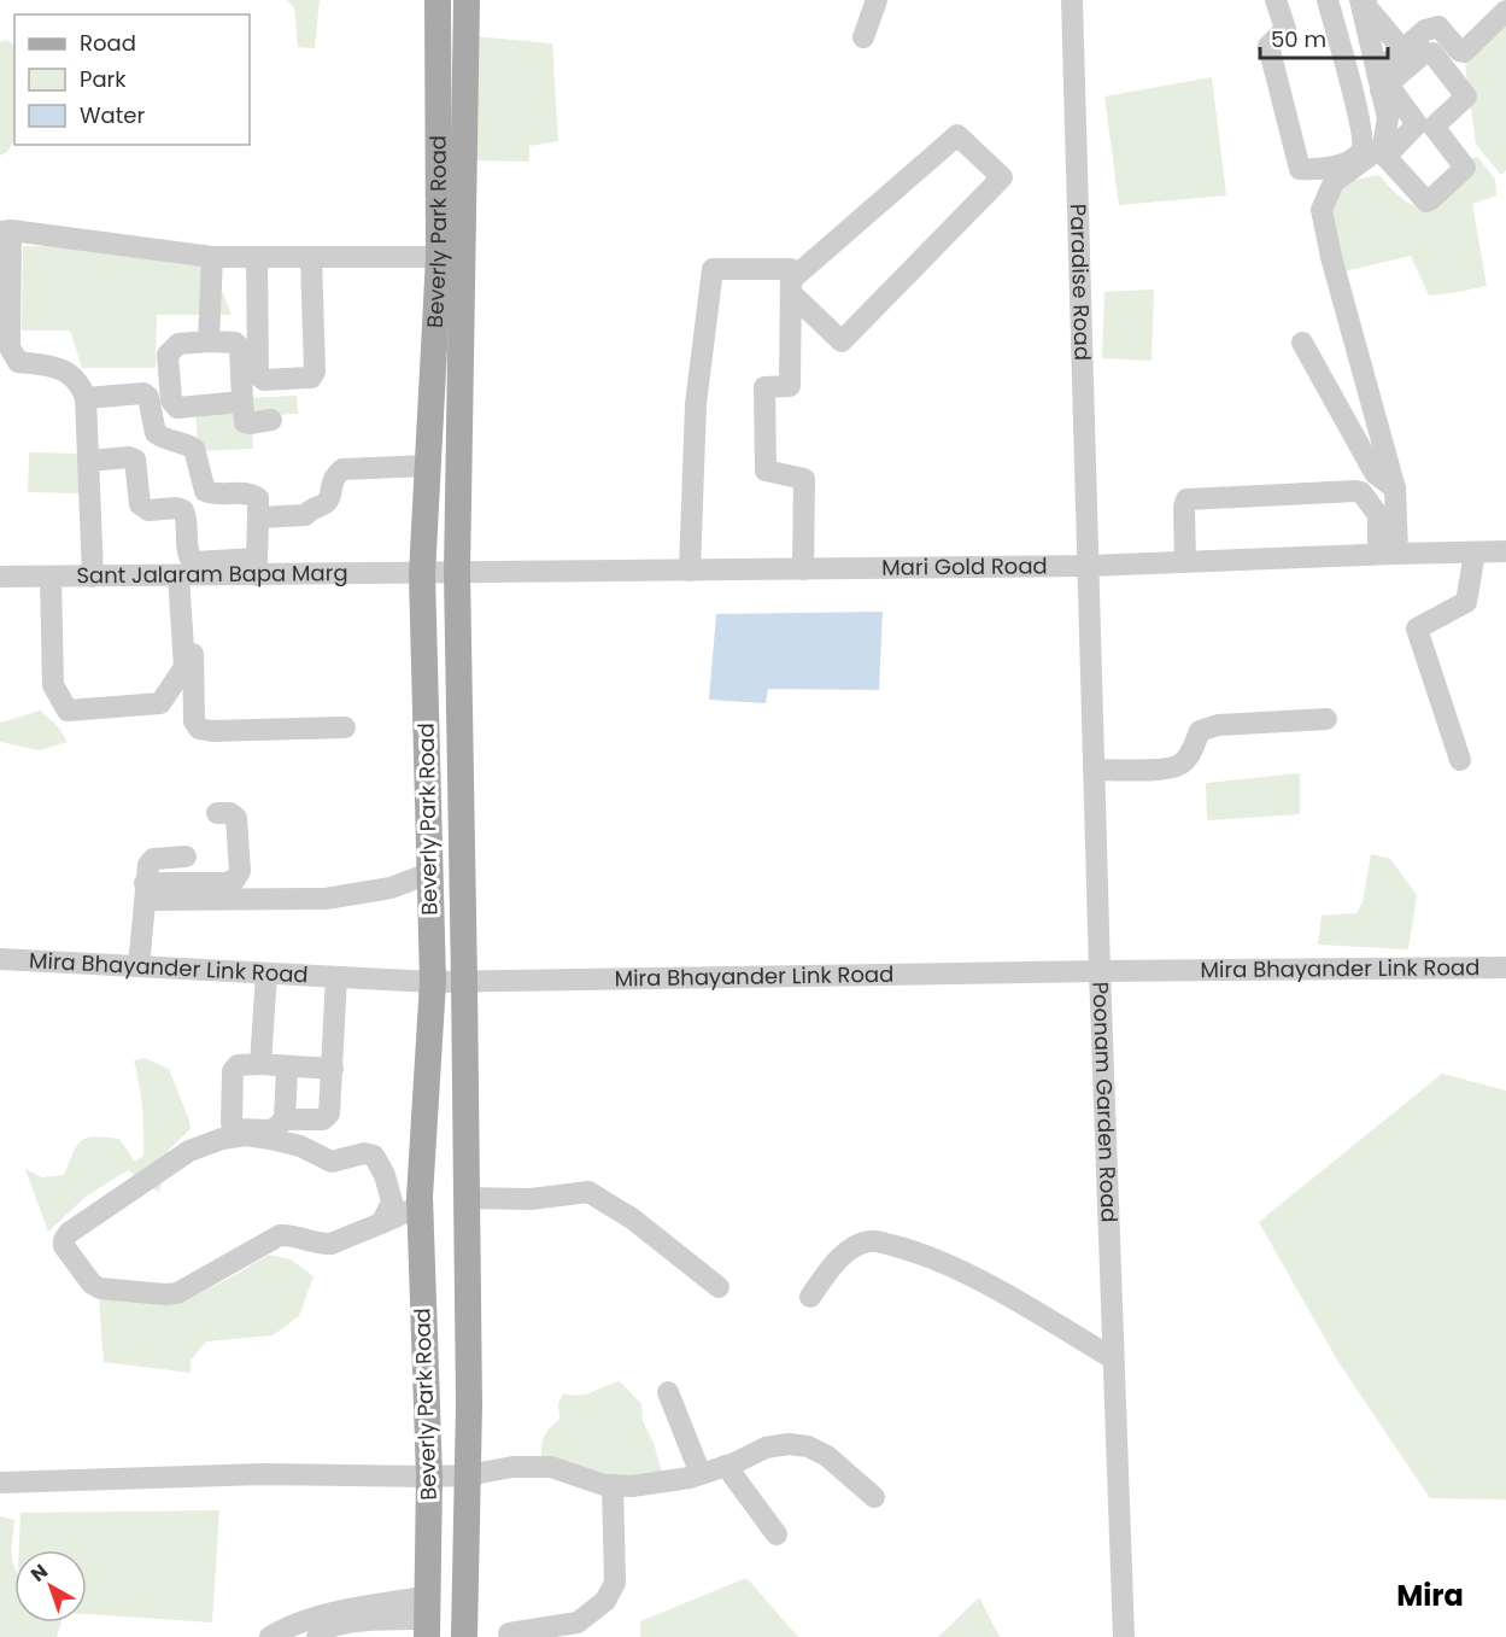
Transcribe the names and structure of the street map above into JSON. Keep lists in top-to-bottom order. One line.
{"streets":{"main road":["Beverly Park Road"],"street":["Paradise Road","Mari Gold Road","Sant Jalaram Bapa Marg","Mira Bhayander Link Road","Poonam Garden Road"]},"crossings":[["Beverly Park Road","Mari Gold Road"],["Beverly Park Road","Sant Jalaram Bapa Marg"],["Beverly Park Road","Mira Bhayander Link Road"],["Paradise Road","Mari Gold Road"],["Paradise Road","Poonam Garden Road"],["Mari Gold Road","Sant Jalaram Bapa Marg"],["Mari Gold Road","Poonam Garden Road"],["Mira Bhayander Link Road","Poonam Garden Road"]],"districts":["Mira"],"legend":["Road","Park","Water"],"scale_bar":"50 m","north":"top left"}
